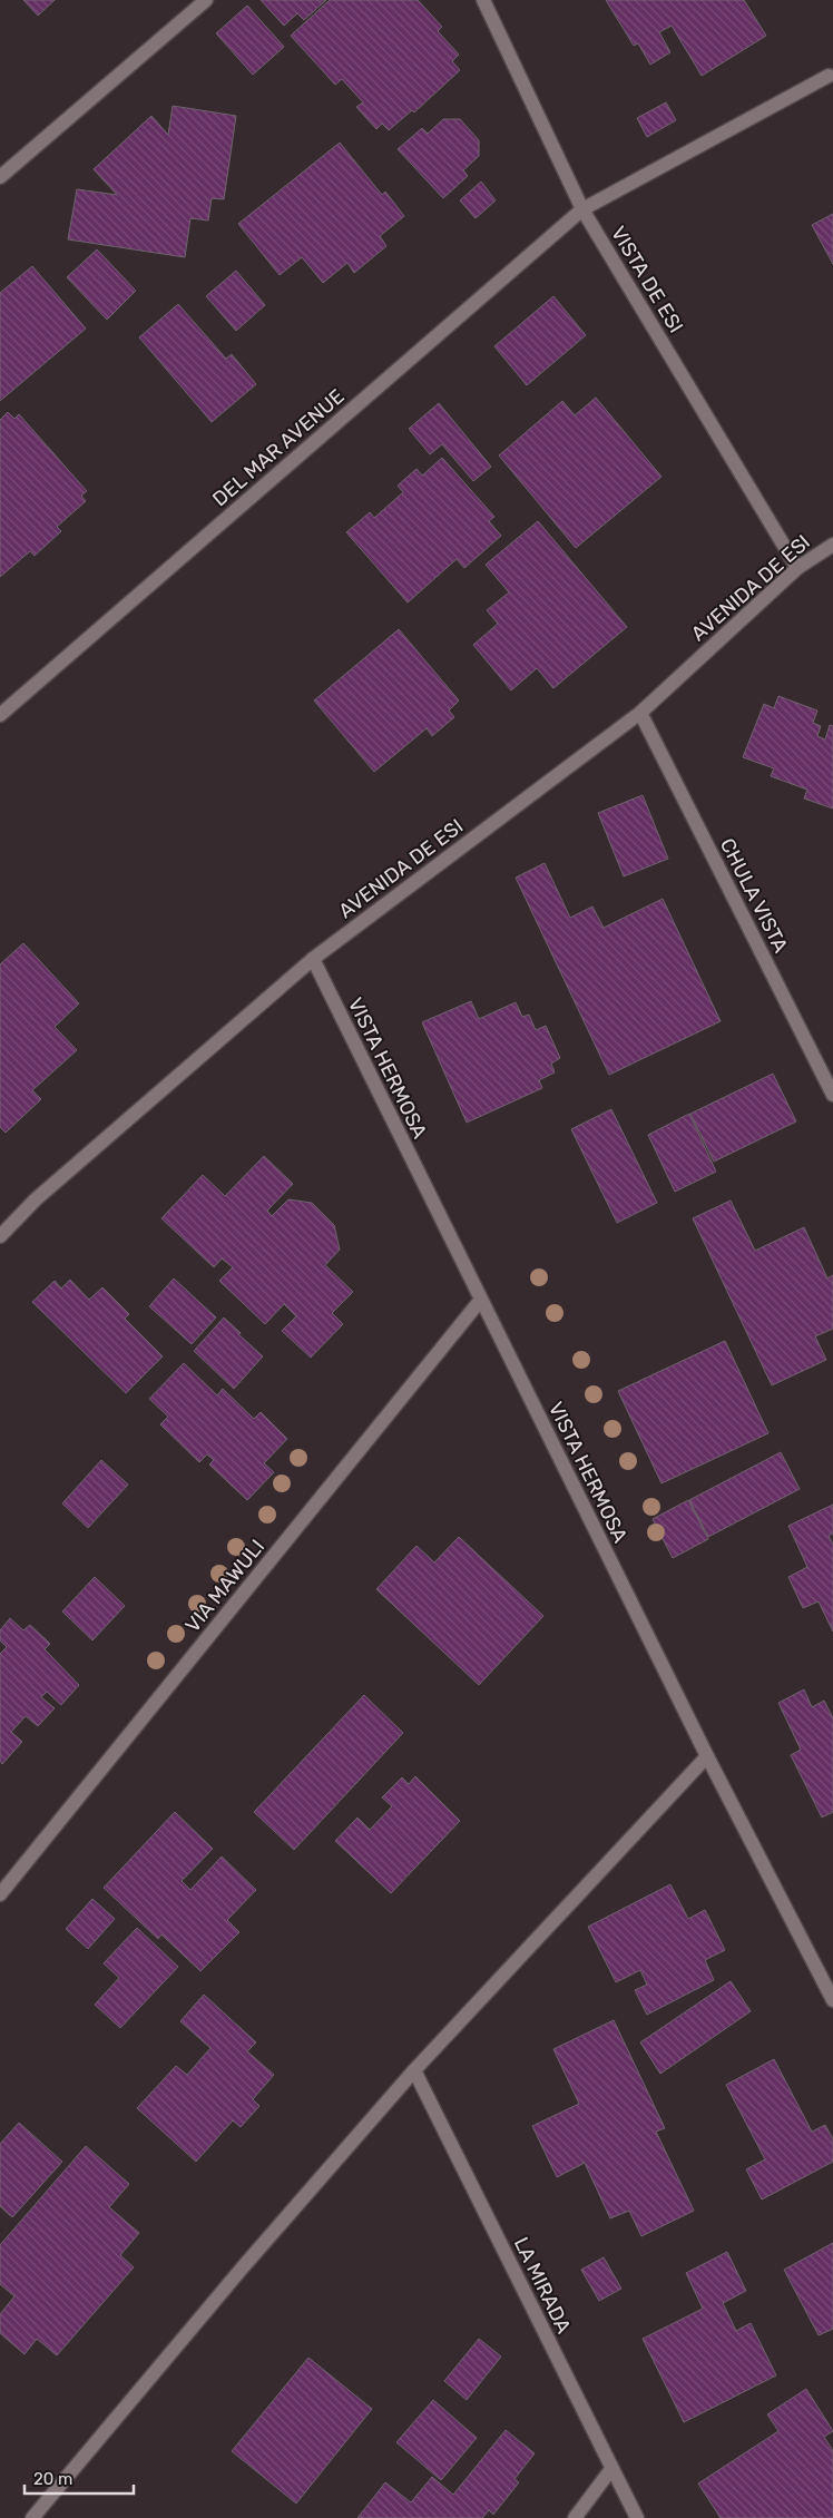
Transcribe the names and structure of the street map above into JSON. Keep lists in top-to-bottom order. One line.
{"streets":{"street":["VISTA DE ESI","DEL MAR AVENUE","AVENIDA DE ESI","CHULA VISTA","VISTA HERMOSA","VIA MAWULI","LA MIRADA"]},"crossings":[["VISTA DE ESI","DEL MAR AVENUE"],["VISTA DE ESI","AVENIDA DE ESI"],["AVENIDA DE ESI","CHULA VISTA"],["AVENIDA DE ESI","VISTA HERMOSA"],["VISTA HERMOSA","VIA MAWULI"]],"scale_bar":"20 m"}
